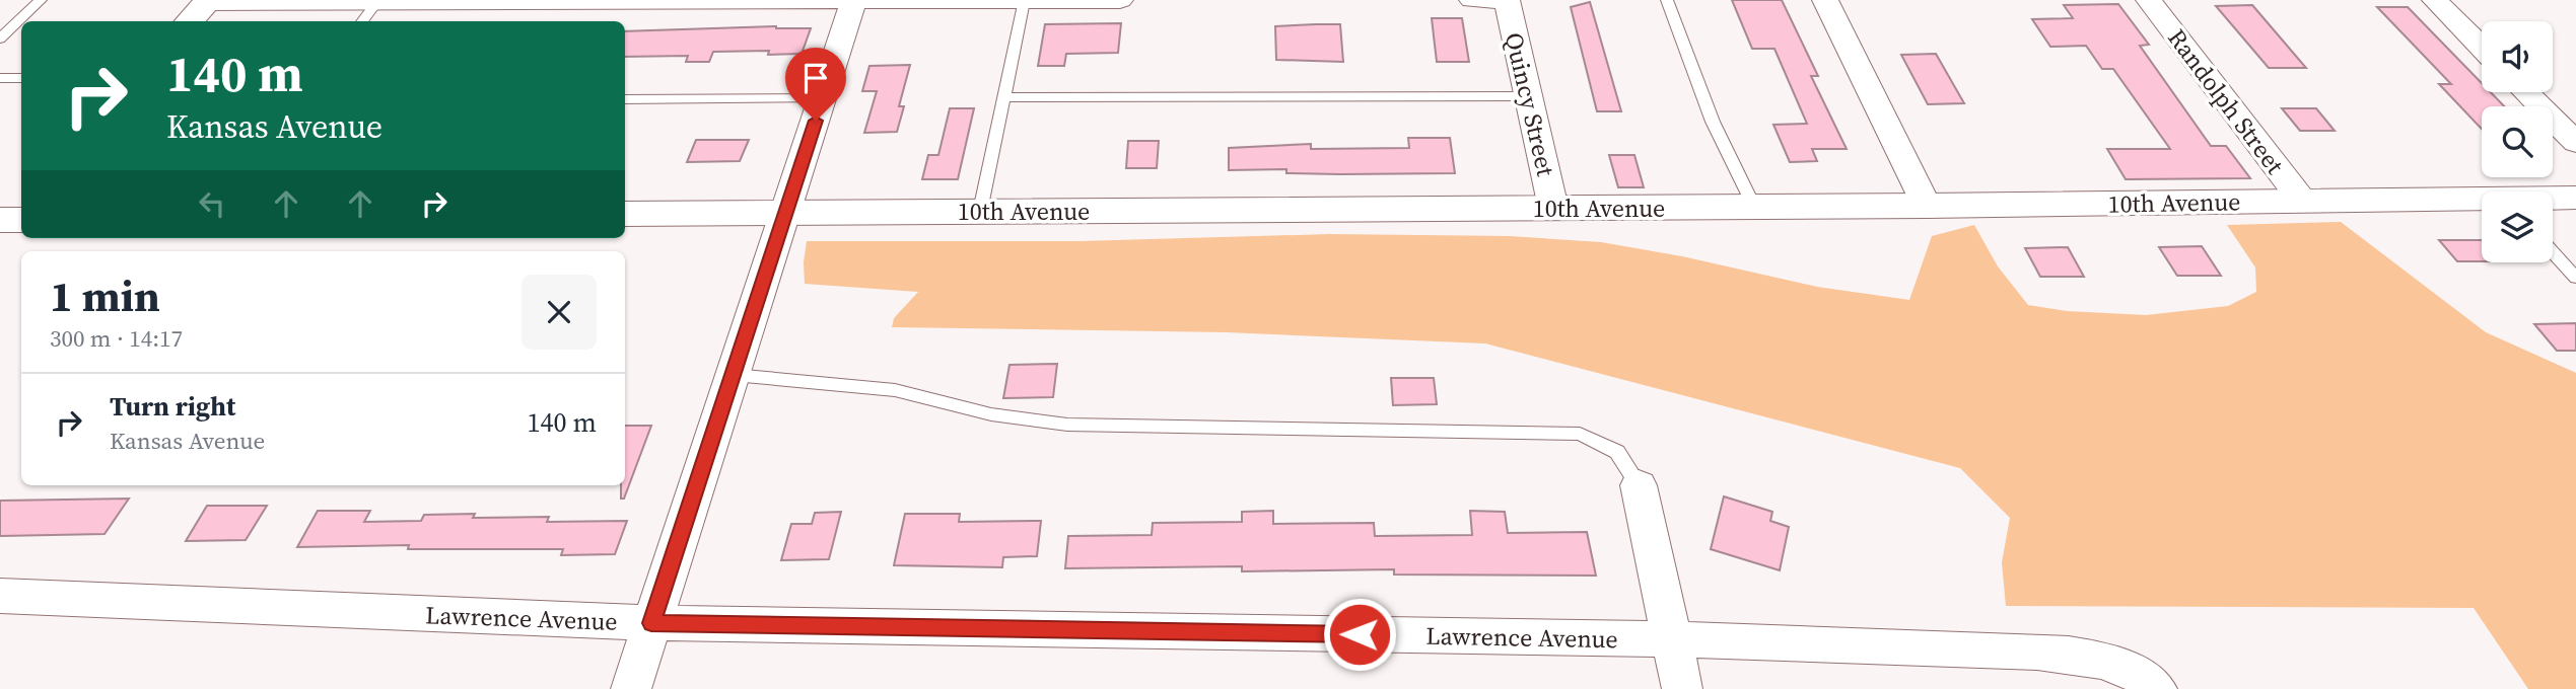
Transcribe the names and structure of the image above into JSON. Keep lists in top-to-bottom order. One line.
{"streets":{"street":["Randolph Street","Quincy Street","10th Avenue","Lawrence Avenue"]},"crossings":[["Randolph Street","10th Avenue"],["Quincy Street","10th Avenue"]],"page":{"turn":["140 m","Kansas Avenue"],"heading":["1 min","300 m · 14:17"],"list":[{"name":"Turn right","note":"Kansas Avenue","value":"140 m"}]}}
